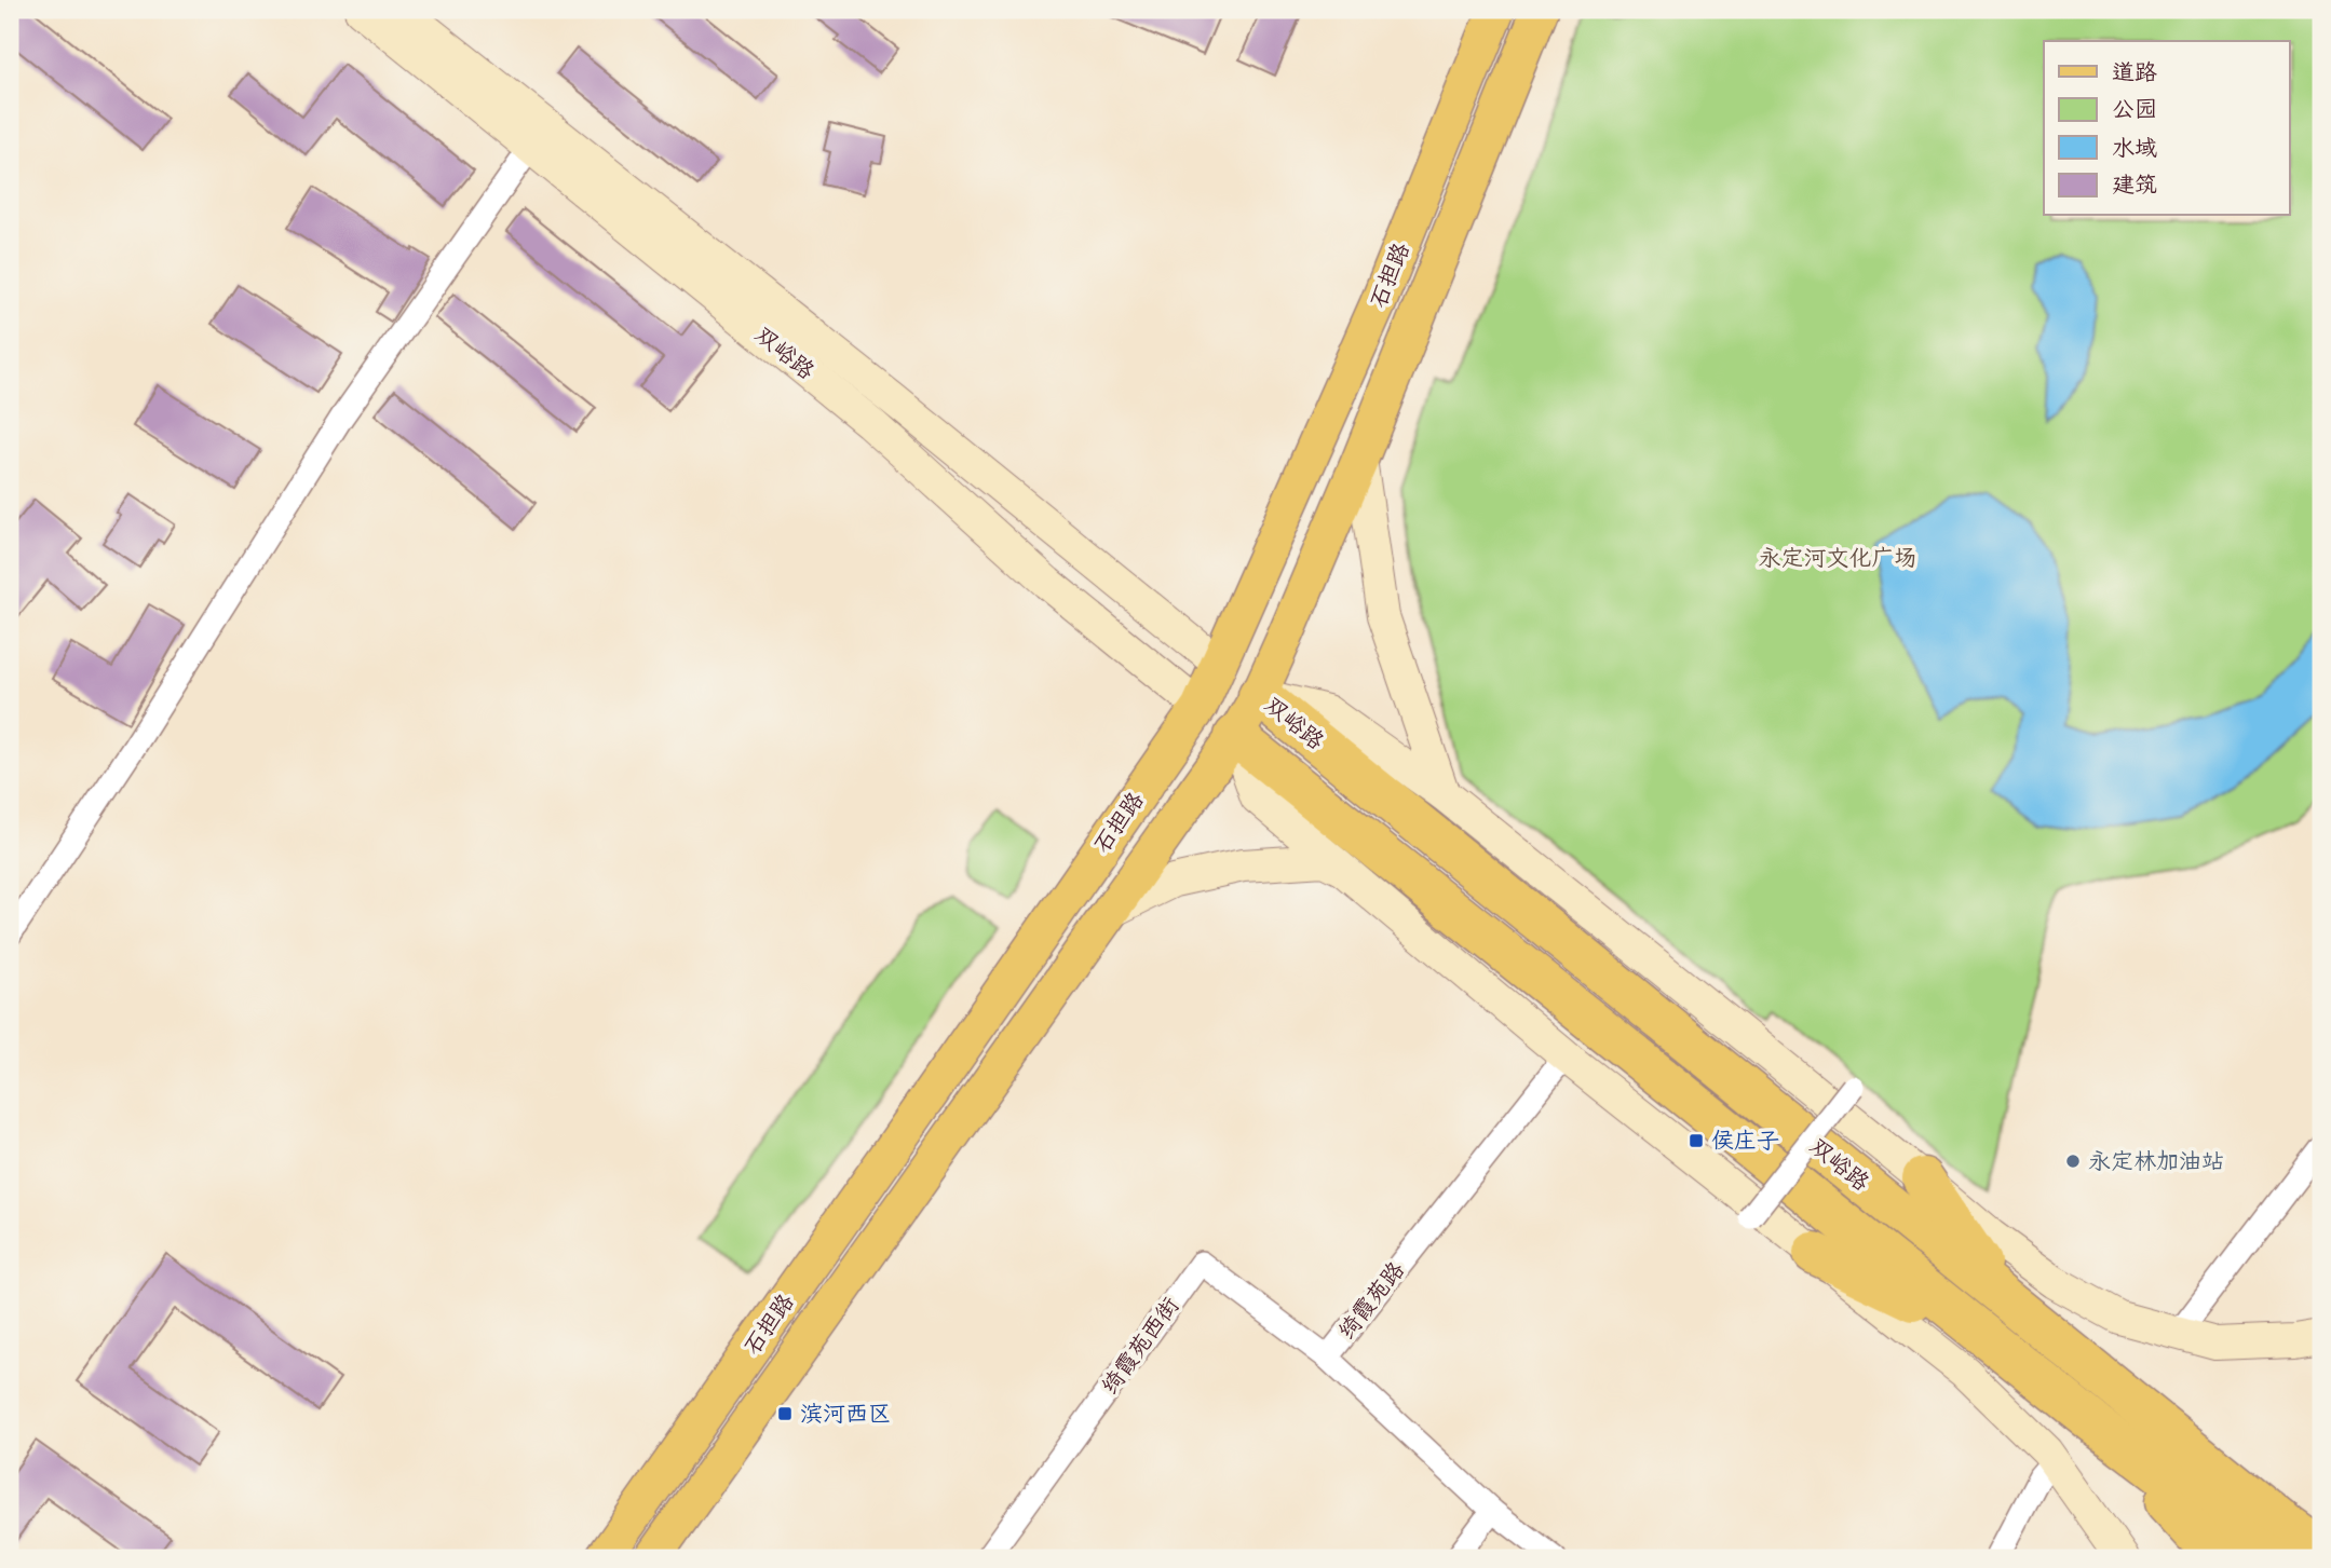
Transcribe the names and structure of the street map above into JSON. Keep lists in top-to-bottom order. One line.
{"streets":{"highway":["双峪路"],"main road":["石担路"],"street":["绮霞苑路","绮霞苑西街"]},"crossings":[["石担路","双峪路"],["绮霞苑路","绮霞苑西街"]],"parks":["永定河文化广场"],"places":{"transit":["侯庄子","滨河西区"],"other":["永定林加油站"]},"legend":["道路","公园","水域","建筑"]}
